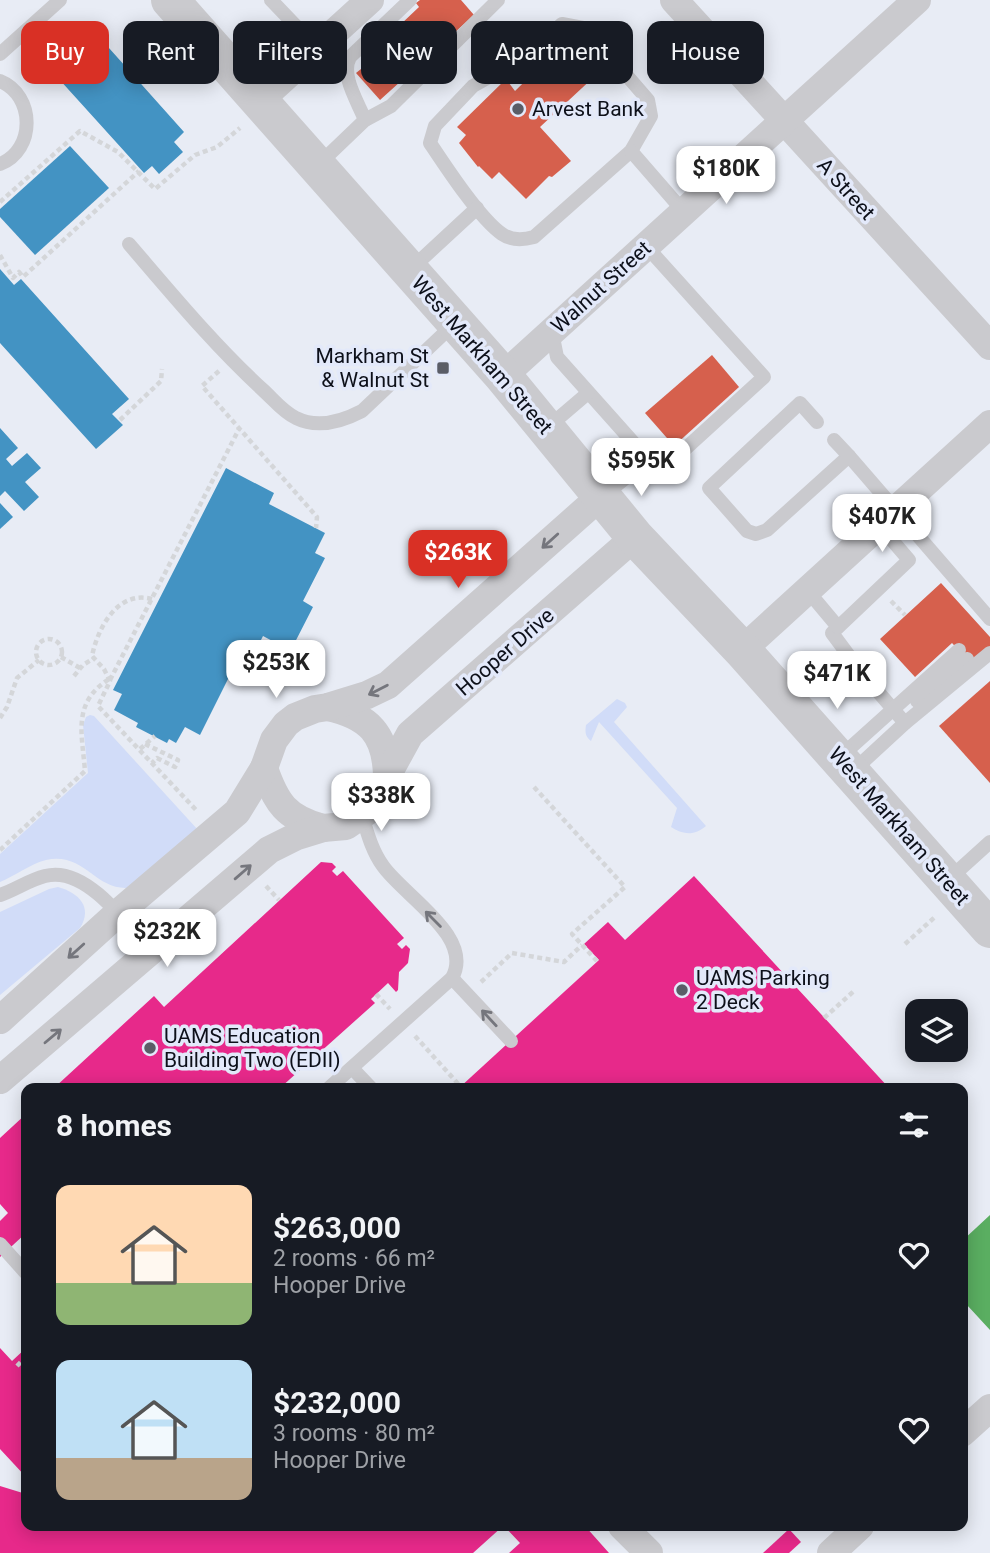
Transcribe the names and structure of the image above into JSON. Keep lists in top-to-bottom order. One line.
{"streets":{"main road":["West Markham Street"],"street":["A Street","Walnut Street","Hooper Drive"]},"crossings":[["A Street","Walnut Street"],["Walnut Street","West Markham Street"],["West Markham Street","Hooper Drive"]],"places":{"other":["Arvest Bank","UAMS Parking 2 Deck","UAMS Education Building Two (EDII)"],"transit":["Markham St & Walnut St"]},"page":{"chip":["Buy","Rent","Filters","New","Apartment","House"],"price":["$180K","$595K","$407K","$263K","$253K","$471K","$338K","$232K"],"heading":"8 homes","list":[{"name":"$263,000","note":"2 rooms · 66 m² · Hooper Drive"},{"name":"$232,000","note":"3 rooms · 80 m² · Hooper Drive"}]}}
